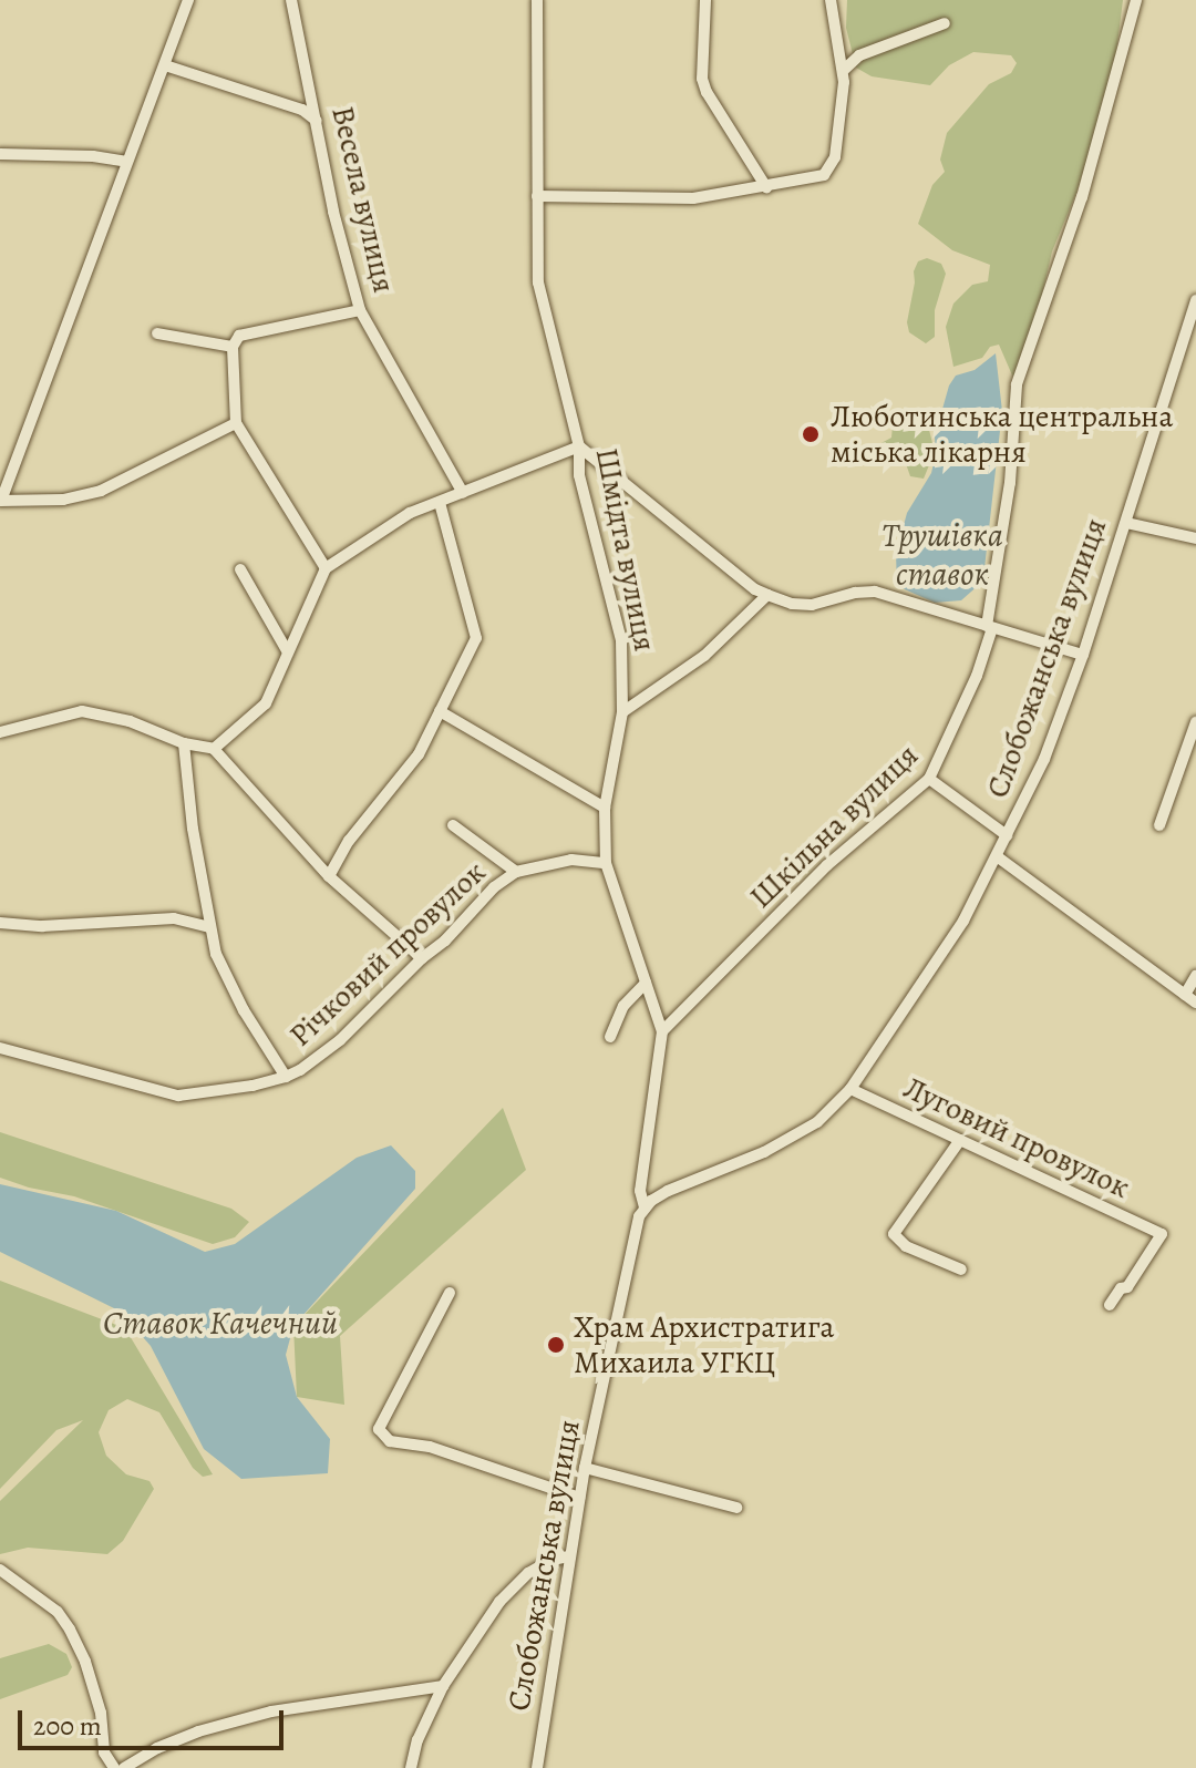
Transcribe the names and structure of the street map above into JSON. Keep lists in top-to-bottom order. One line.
{"streets":{"street":["Весела вулиця","Шмідта вулиця","Слобожанська вулиця","Шкільна вулиця","Річковий провулок","Луговий провулок"]},"crossings":[["Шмідта вулиця","Слобожанська вулиця"],["Шмідта вулиця","Шкільна вулиця"],["Шмідта вулиця","Річковий провулок"],["Слобожанська вулиця","Луговий провулок"]],"water":["Трушівка ставок","Ставок Качечний"],"places":["Люботинська центральна міська лікарня","Храм Архистратига Михаила УГКЦ"],"scale_bar":"200 m"}
